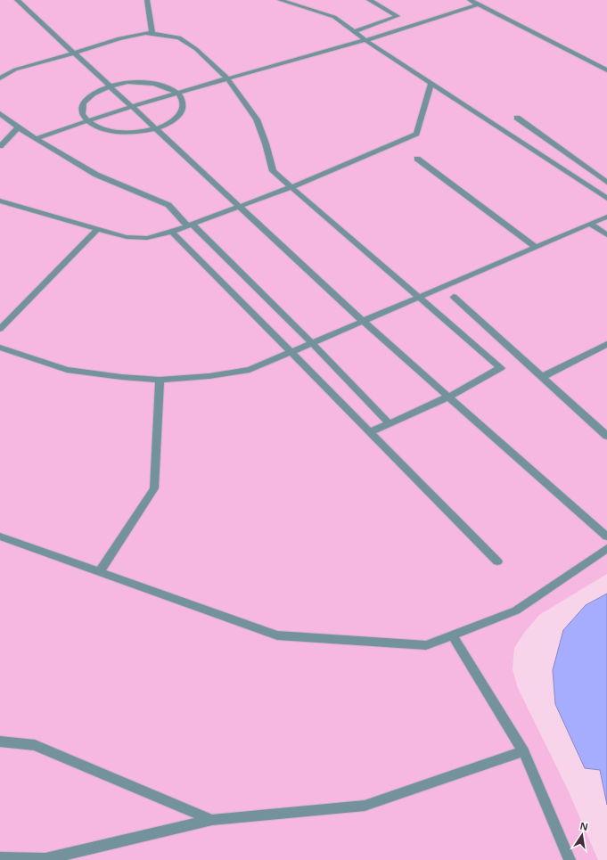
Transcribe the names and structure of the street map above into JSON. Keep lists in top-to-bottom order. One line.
{"north":"top"}
